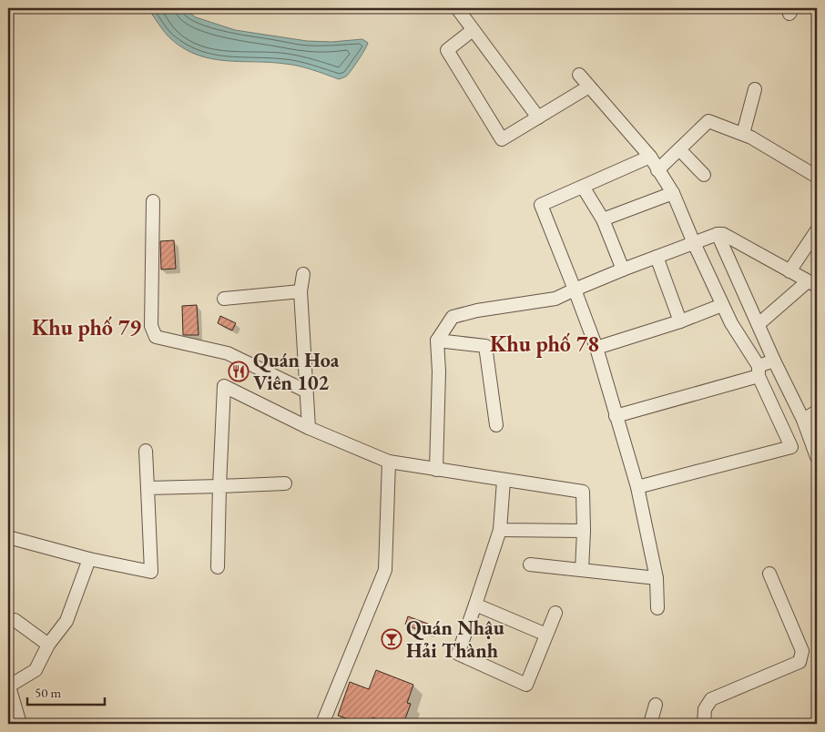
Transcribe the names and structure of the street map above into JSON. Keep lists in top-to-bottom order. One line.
{"districts":["Khu phố 79","Khu phố 78"],"places":{"restaurant":["Quán Hoa Viên 102"],"bar":["Quán Nhậu Hải Thành"]},"scale_bar":"50 m"}
